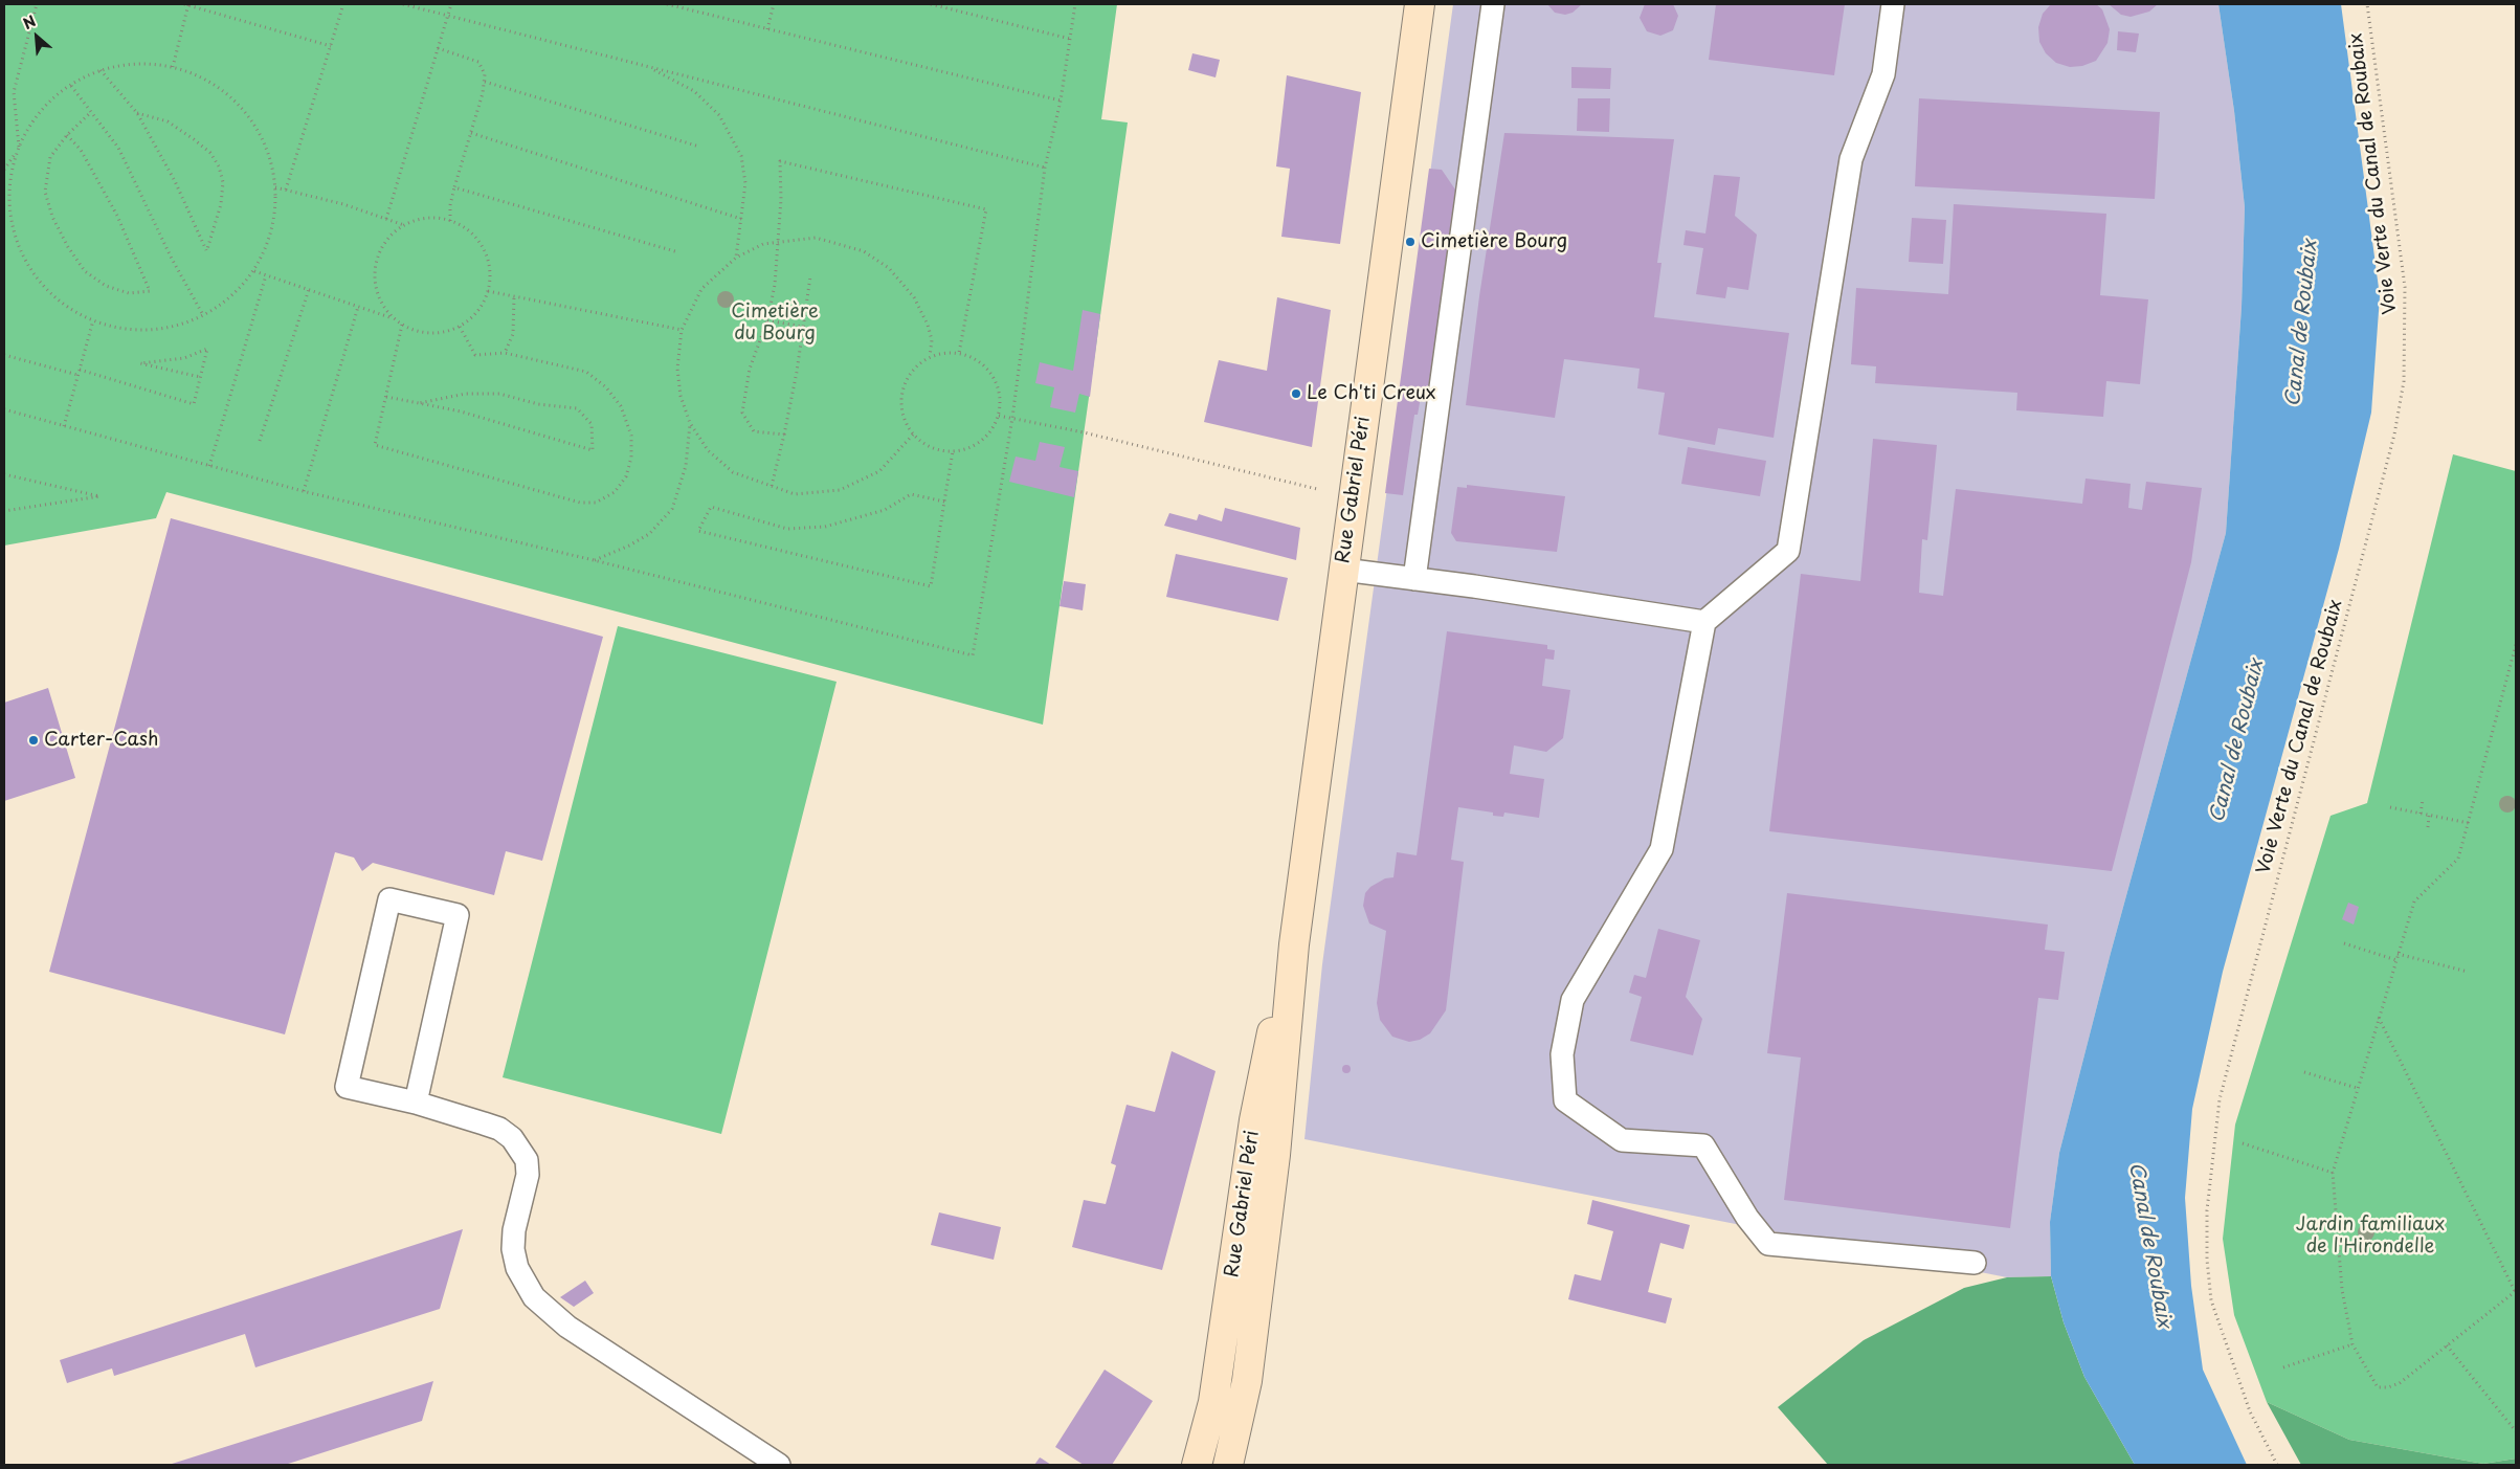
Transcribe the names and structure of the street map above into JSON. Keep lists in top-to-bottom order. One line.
{"streets":{"main road":["Rue Gabriel Péri"],"path":["Voie Verte du Canal de Roubaix"]},"water":["Canal de Roubaix"],"parks":["Cimetière du Bourg","Jardin familiaux de l'Hirondelle"],"places":["Cimetière Bourg","Le Ch'ti Creux","Carter-Cash"],"north":"top left"}
